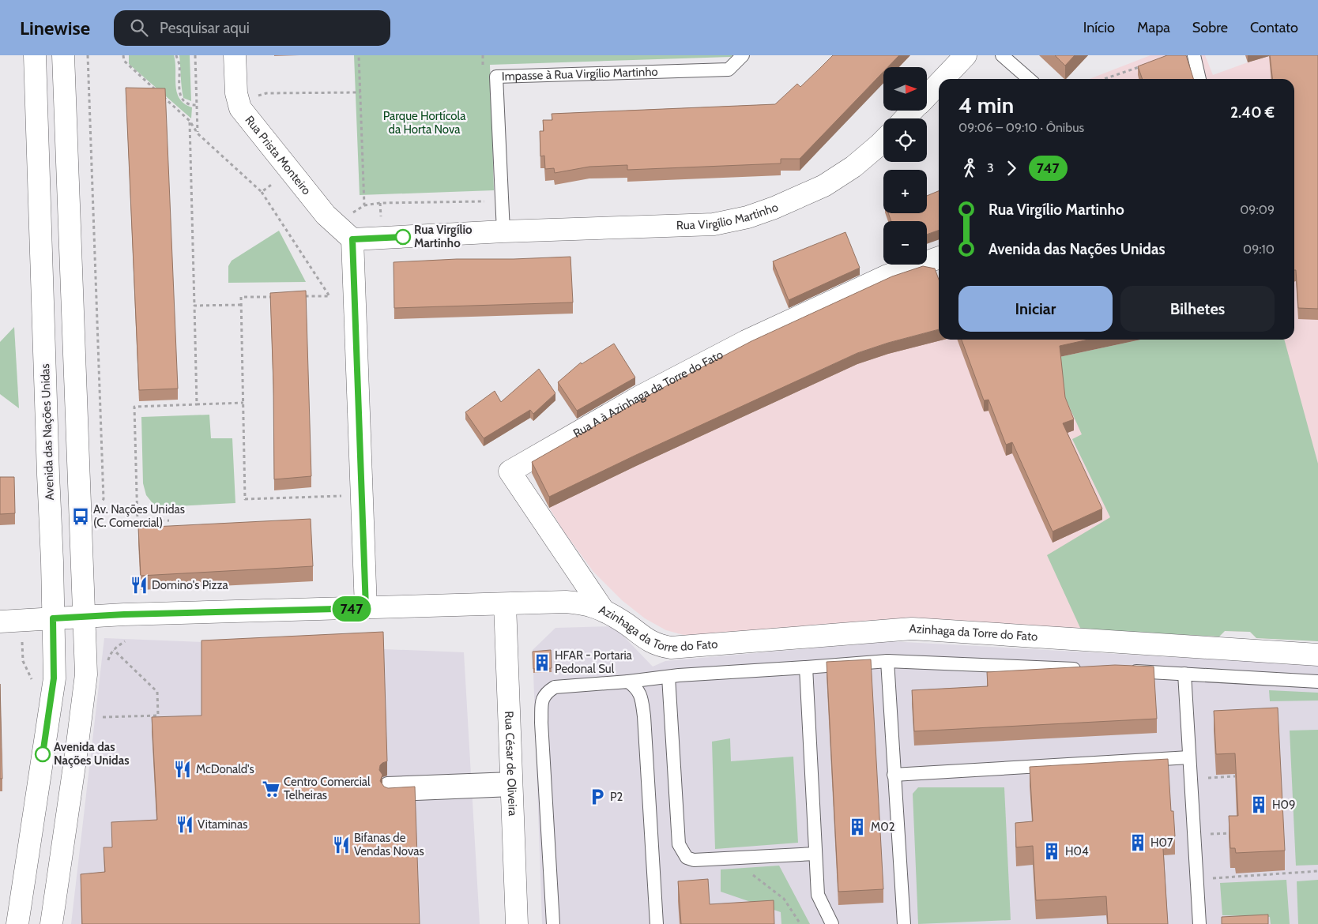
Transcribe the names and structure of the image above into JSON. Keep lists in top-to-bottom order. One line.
{"streets":{"street":["Rua Prista Monteiro","Rua Virgílio Martinho","Rua A à Azinhaga da Torre do Fato","Avenida das Nações Unidas","Azinhaga da Torre do Fato","Rua César de Oliveira"],"lane":["Impasse à Rua Virgílio Martinho"]},"crossings":[["Impasse à Rua Virgílio Martinho","Rua Virgílio Martinho"],["Rua Prista Monteiro","Rua Virgílio Martinho"],["Rua A à Azinhaga da Torre do Fato","Azinhaga da Torre do Fato"],["Avenida das Nações Unidas","Azinhaga da Torre do Fato"],["Azinhaga da Torre do Fato","Rua César de Oliveira"]],"parks":["Parque Hortícola da Horta Nova"],"places":{"other":["Rua Virgílio Martinho","Avenida das Nações Unidas"],"bus stop":["Av. Nações Unidas (C. Comercial)"],"restaurant":["Domino's Pizza","McDonald's","Vitaminas","Bifanas de Vendas Novas"],"building":["HFAR - Portaria Pedonal Sul","H09","M02","H07","H04"],"supermarket":["Centro Comercial Telheiras"],"parking":["P2"]},"lines":["bus line 747"],"north":"right","page":{"header":"Linewise","search":"Pesquisar aqui","nav":["Início","Mapa","Sobre","Contato"],"on_map":"747","map_buttons":["+","−"],"heading":["4 min","09:06 – 09:10 · Ônibus","2.40 €"],"legs":["3","747"],"list":[{"name":"Rua Virgílio Martinho","value":"09:09"},{"name":"Avenida das Nações Unidas","value":"09:10"}],"buttons":["Iniciar","Bilhetes"]}}
